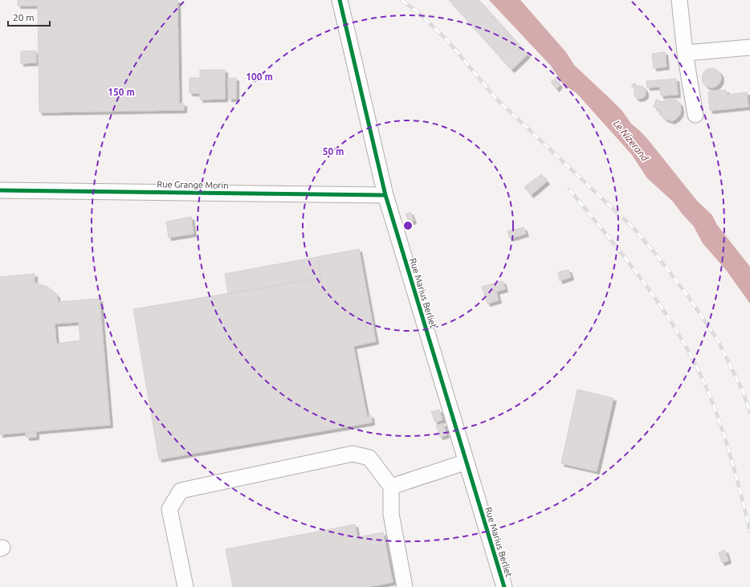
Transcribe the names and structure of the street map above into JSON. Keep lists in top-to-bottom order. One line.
{"streets":{"street":["Rue Grange Morin","Rue Marius Berliet"]},"crossings":[["Rue Grange Morin","Rue Marius Berliet"]],"water":["Le Nizerand"],"scale_bar":"20 m","rings":["100 m","150 m","50 m"]}
